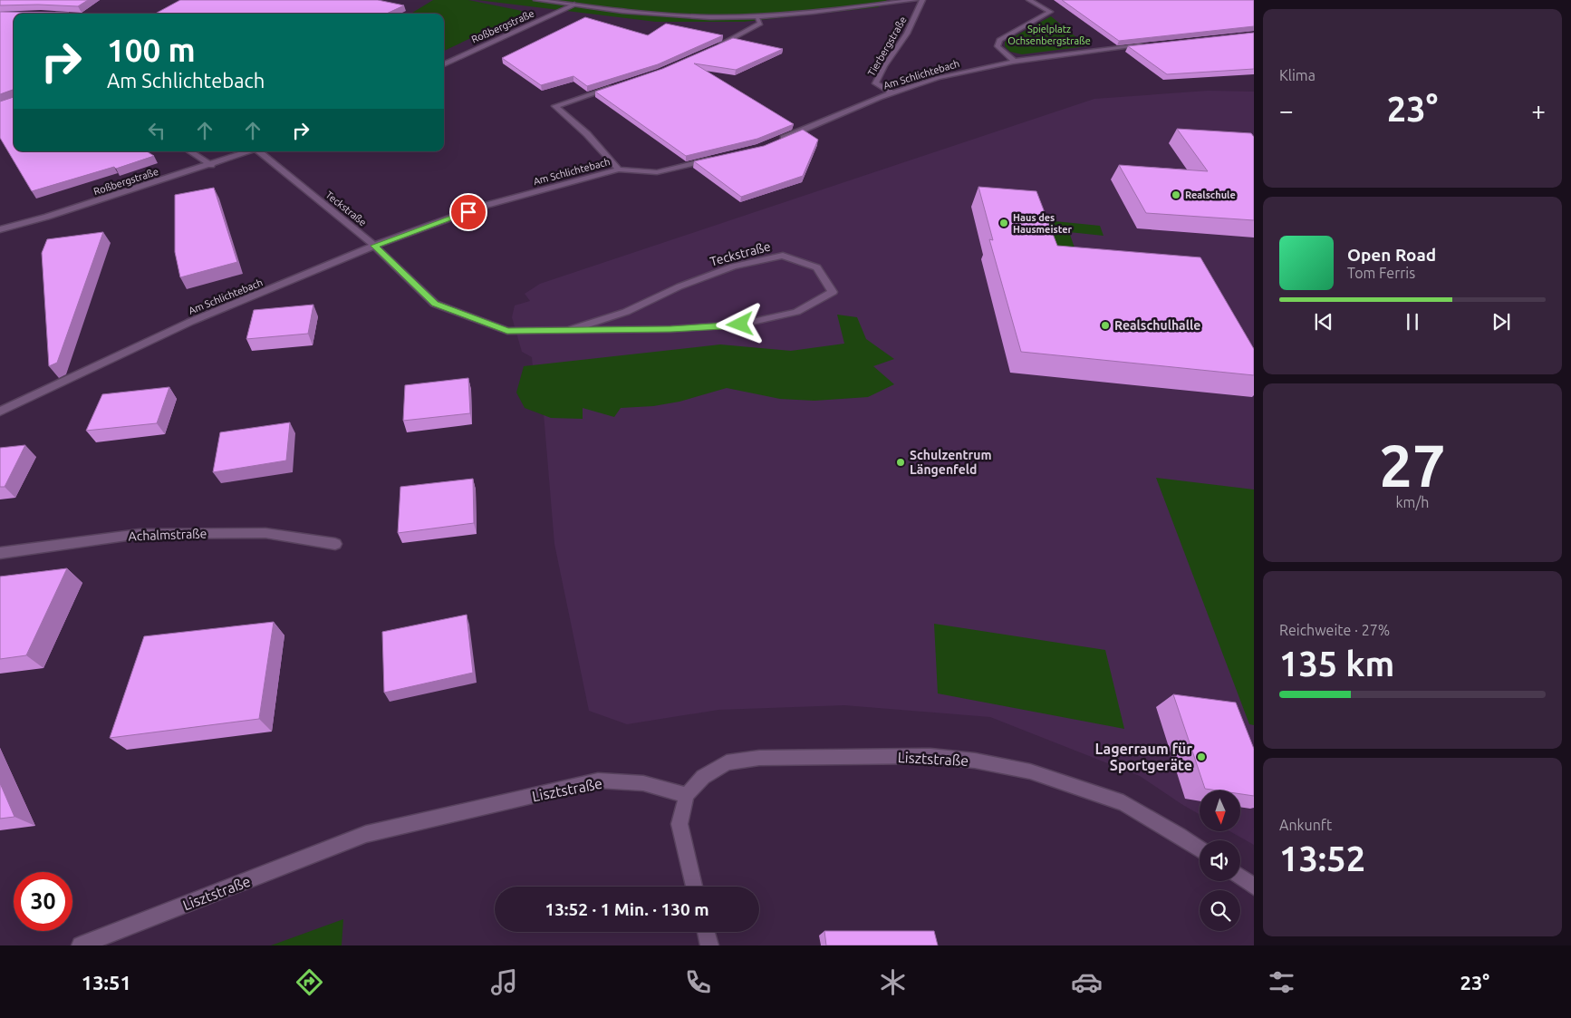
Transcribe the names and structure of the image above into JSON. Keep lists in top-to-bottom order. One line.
{"streets":{"street":["Roßbergstraße","Tierbergstraße","Am Schlichtebach","Teckstraße","Achalmstraße","Lisztstraße"]},"crossings":[["Tierbergstraße","Am Schlichtebach"],["Am Schlichtebach","Teckstraße"]],"parks":["Spielplatz Ochsenbergstraße"],"places":["Realschule","Haus des Hausmeister","Realschulhalle","Schulzentrum Längenfeld","Lagerraum für Sportgeräte"],"north":"bottom","page":{"tile":["Klima",["27","km/h"],["Reichweite · 27%","135 km"],["Ankunft","13:52"]],"turn":["100 m","Am Schlichtebach"],"heat":["−","23°","+"],"song":["Open Road","Tom Ferris"],"limit":"30","trip":"13:52 · 1 Min. · 130 m","tabs":["13:51","23°"]}}
